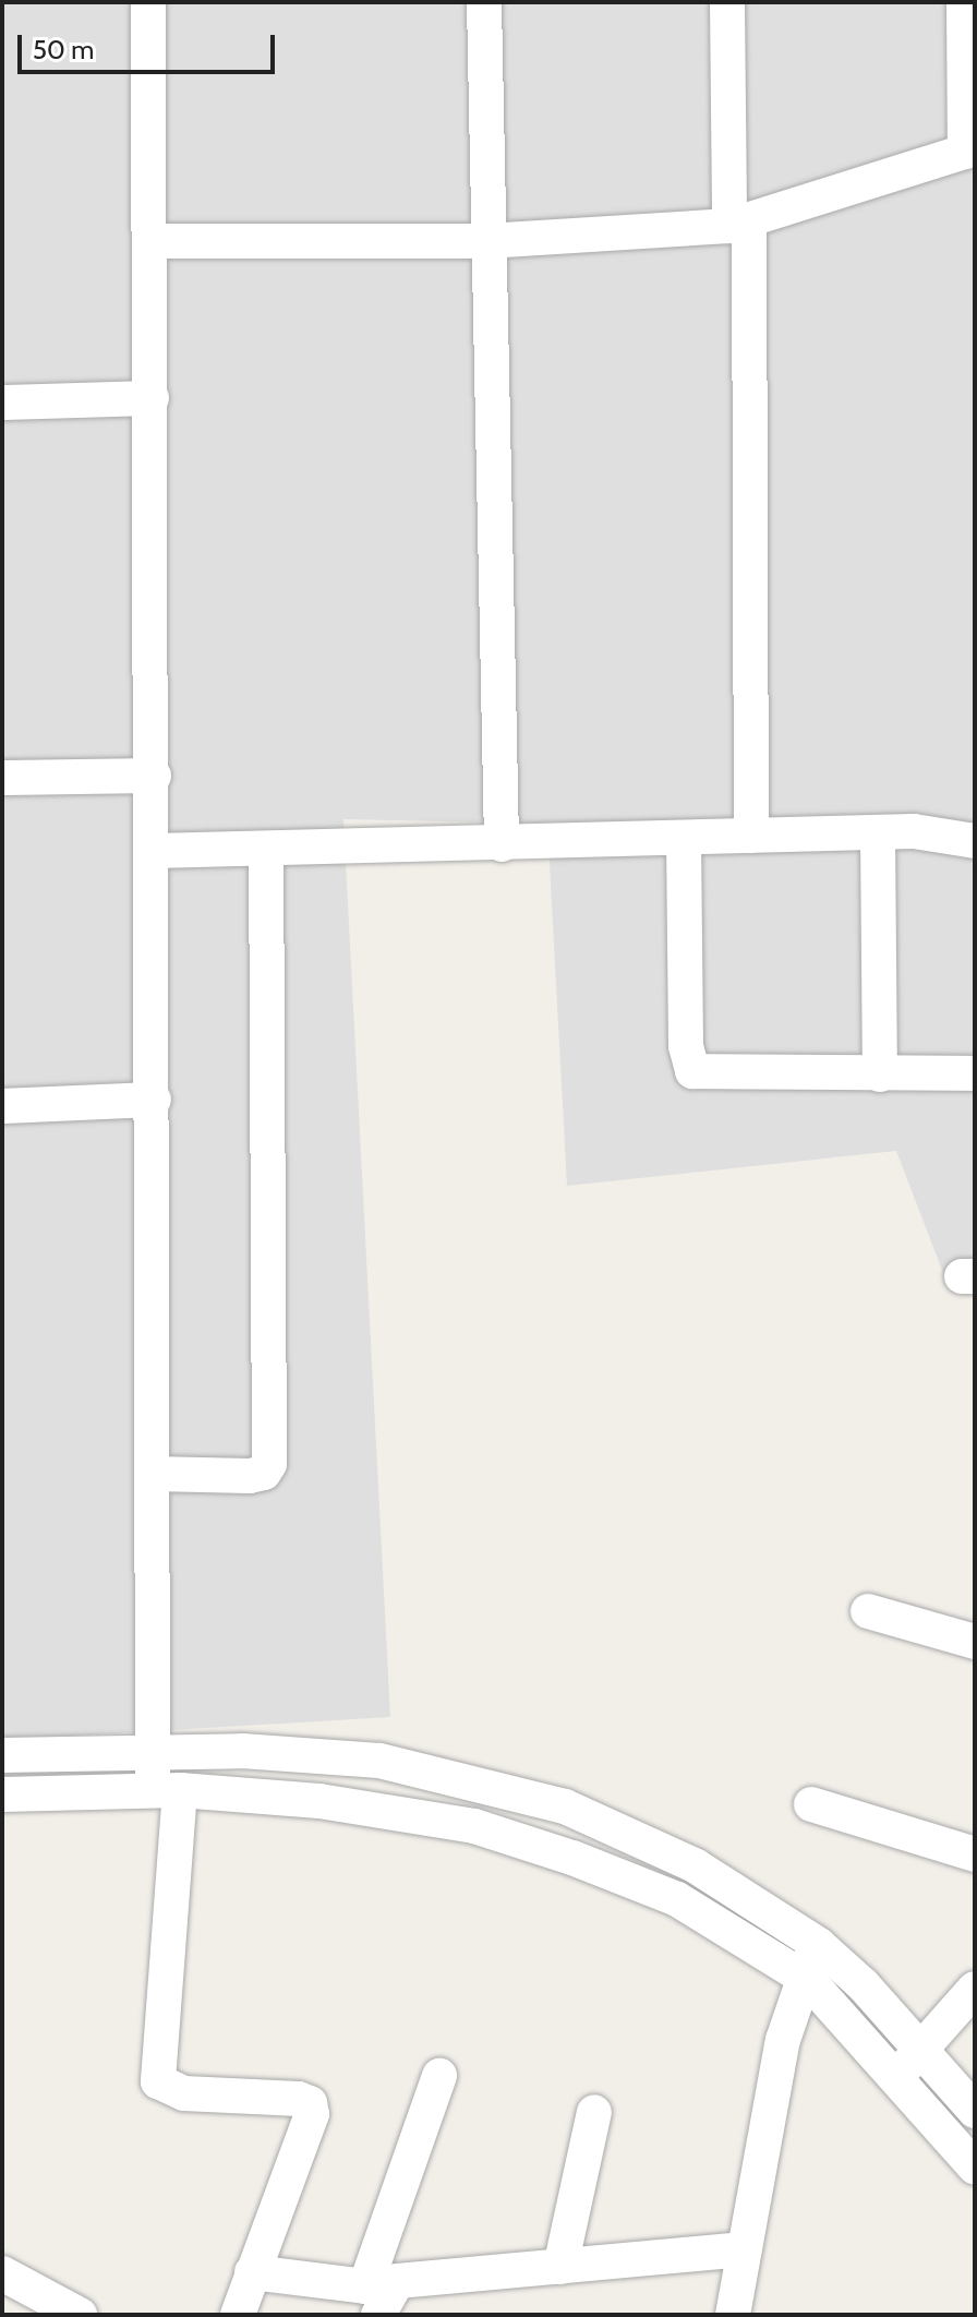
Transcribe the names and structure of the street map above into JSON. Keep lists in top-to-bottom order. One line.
{"scale_bar":"50 m"}
